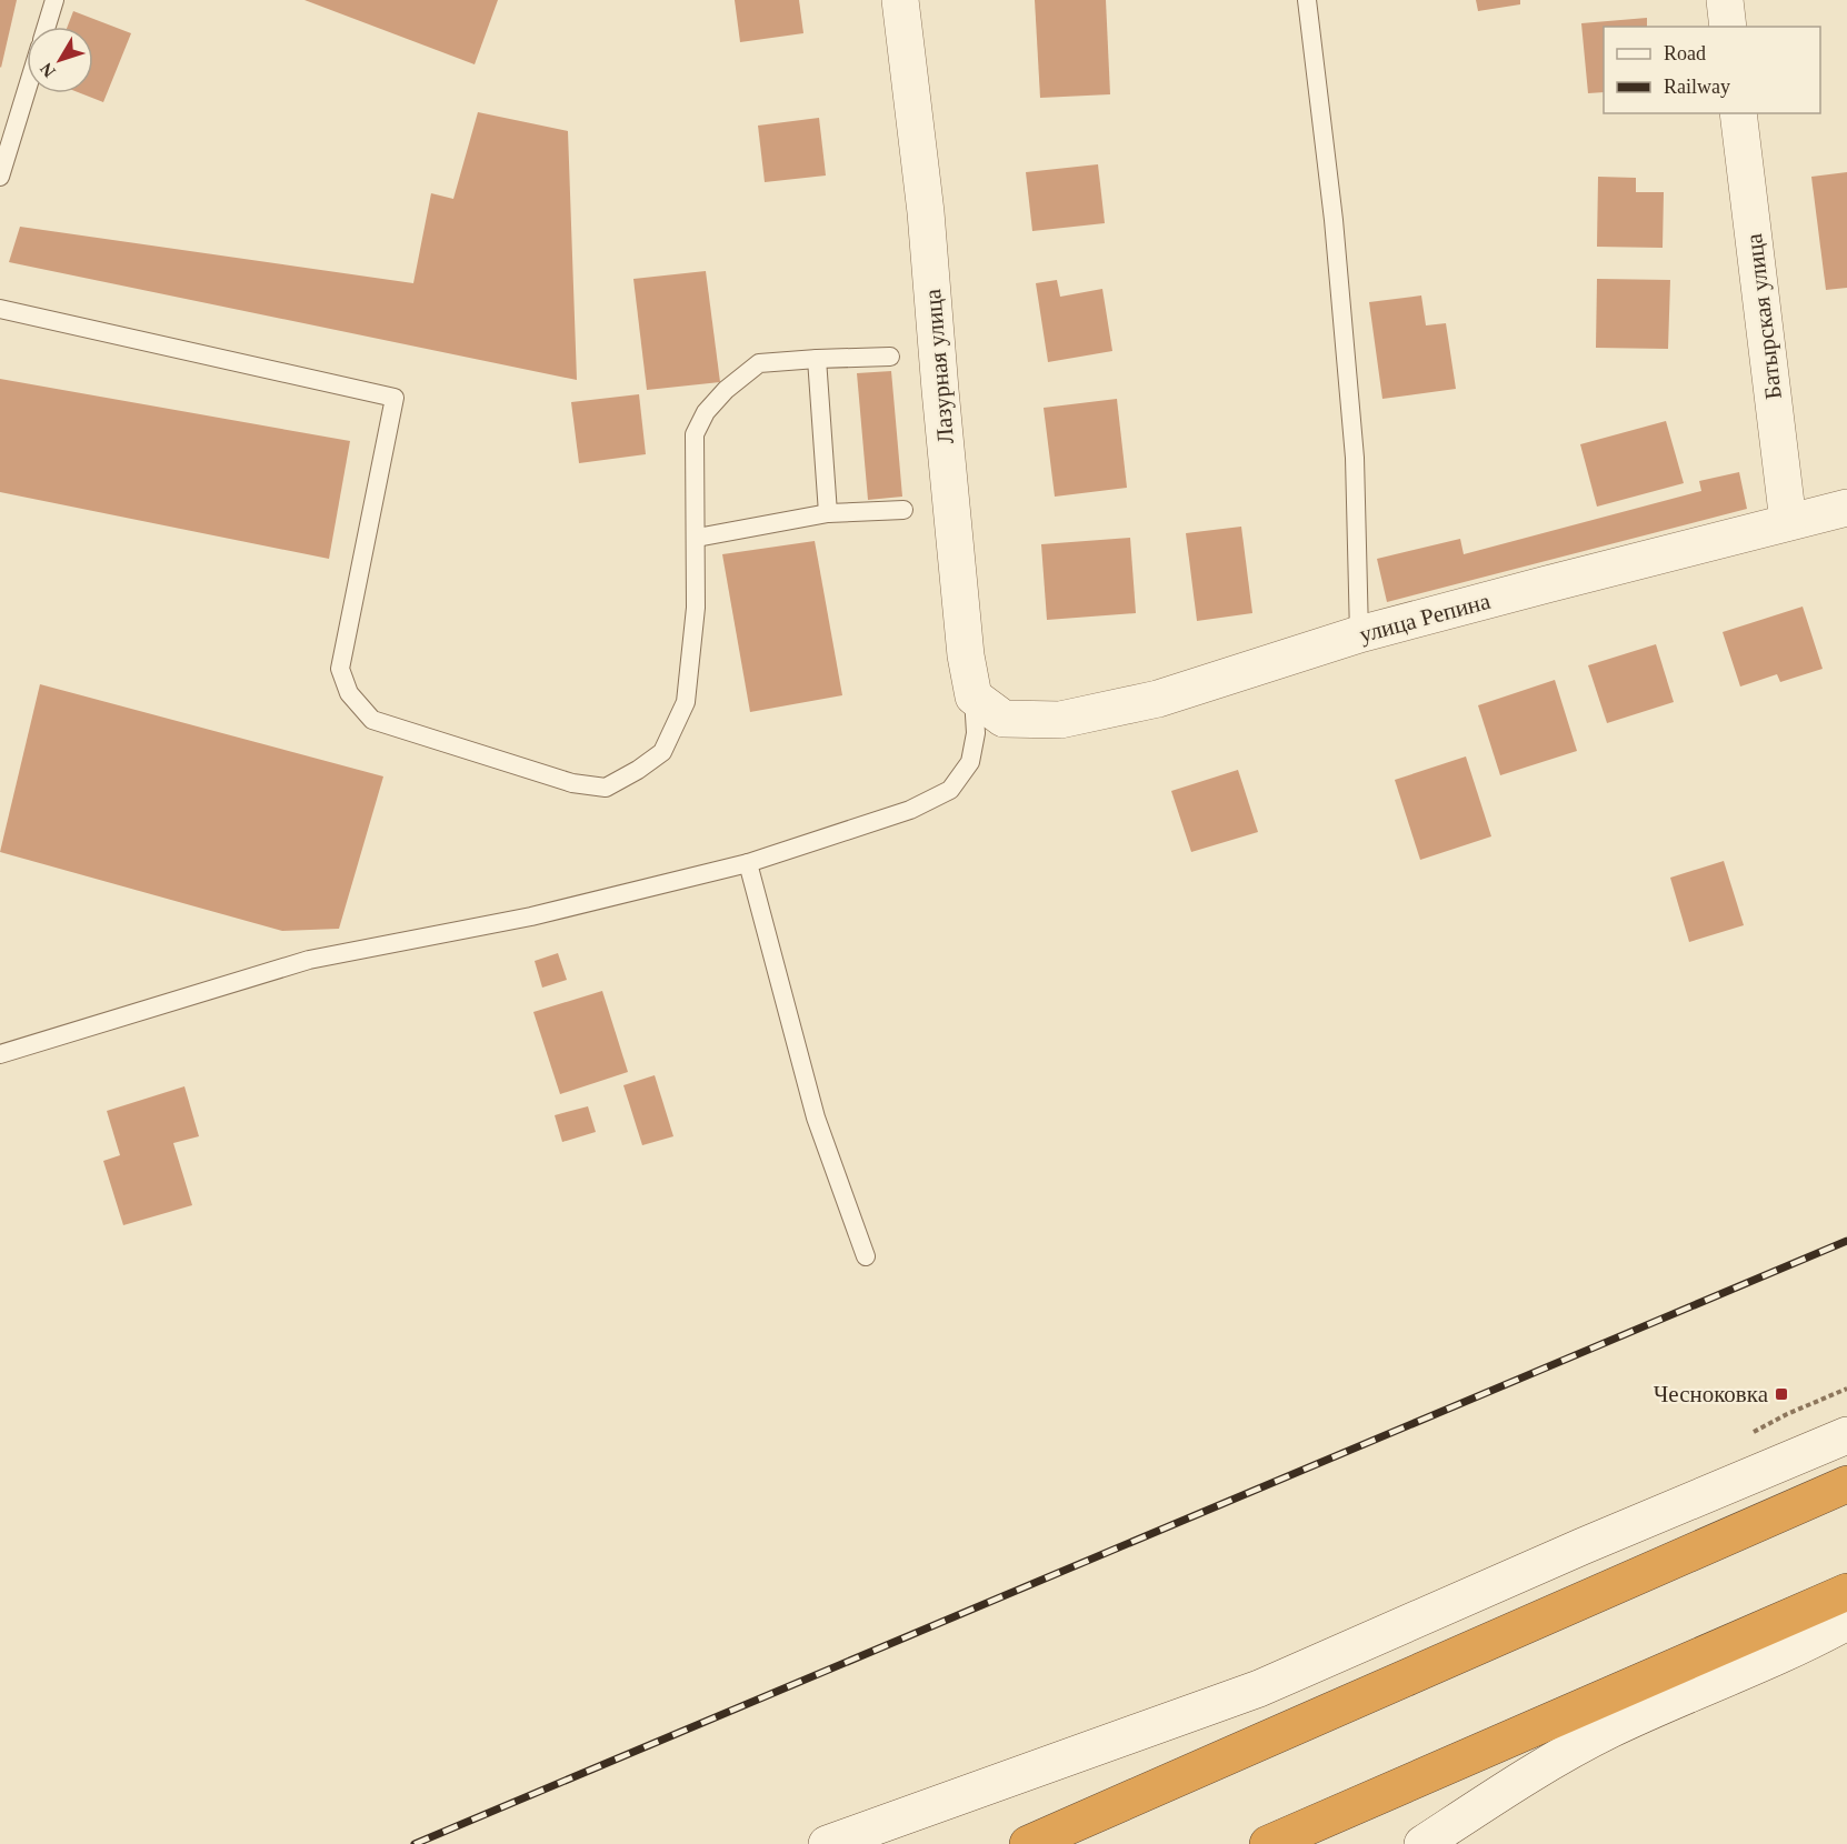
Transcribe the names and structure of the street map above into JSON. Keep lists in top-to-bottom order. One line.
{"streets":{"street":["Батырская улица","Лазурная улица","улица Репина"]},"crossings":[["Батырская улица","улица Репина"],["Лазурная улица","улица Репина"]],"places":{"transit":["Чесноковка"]},"legend":["Road","Railway"],"north":"bottom left"}
